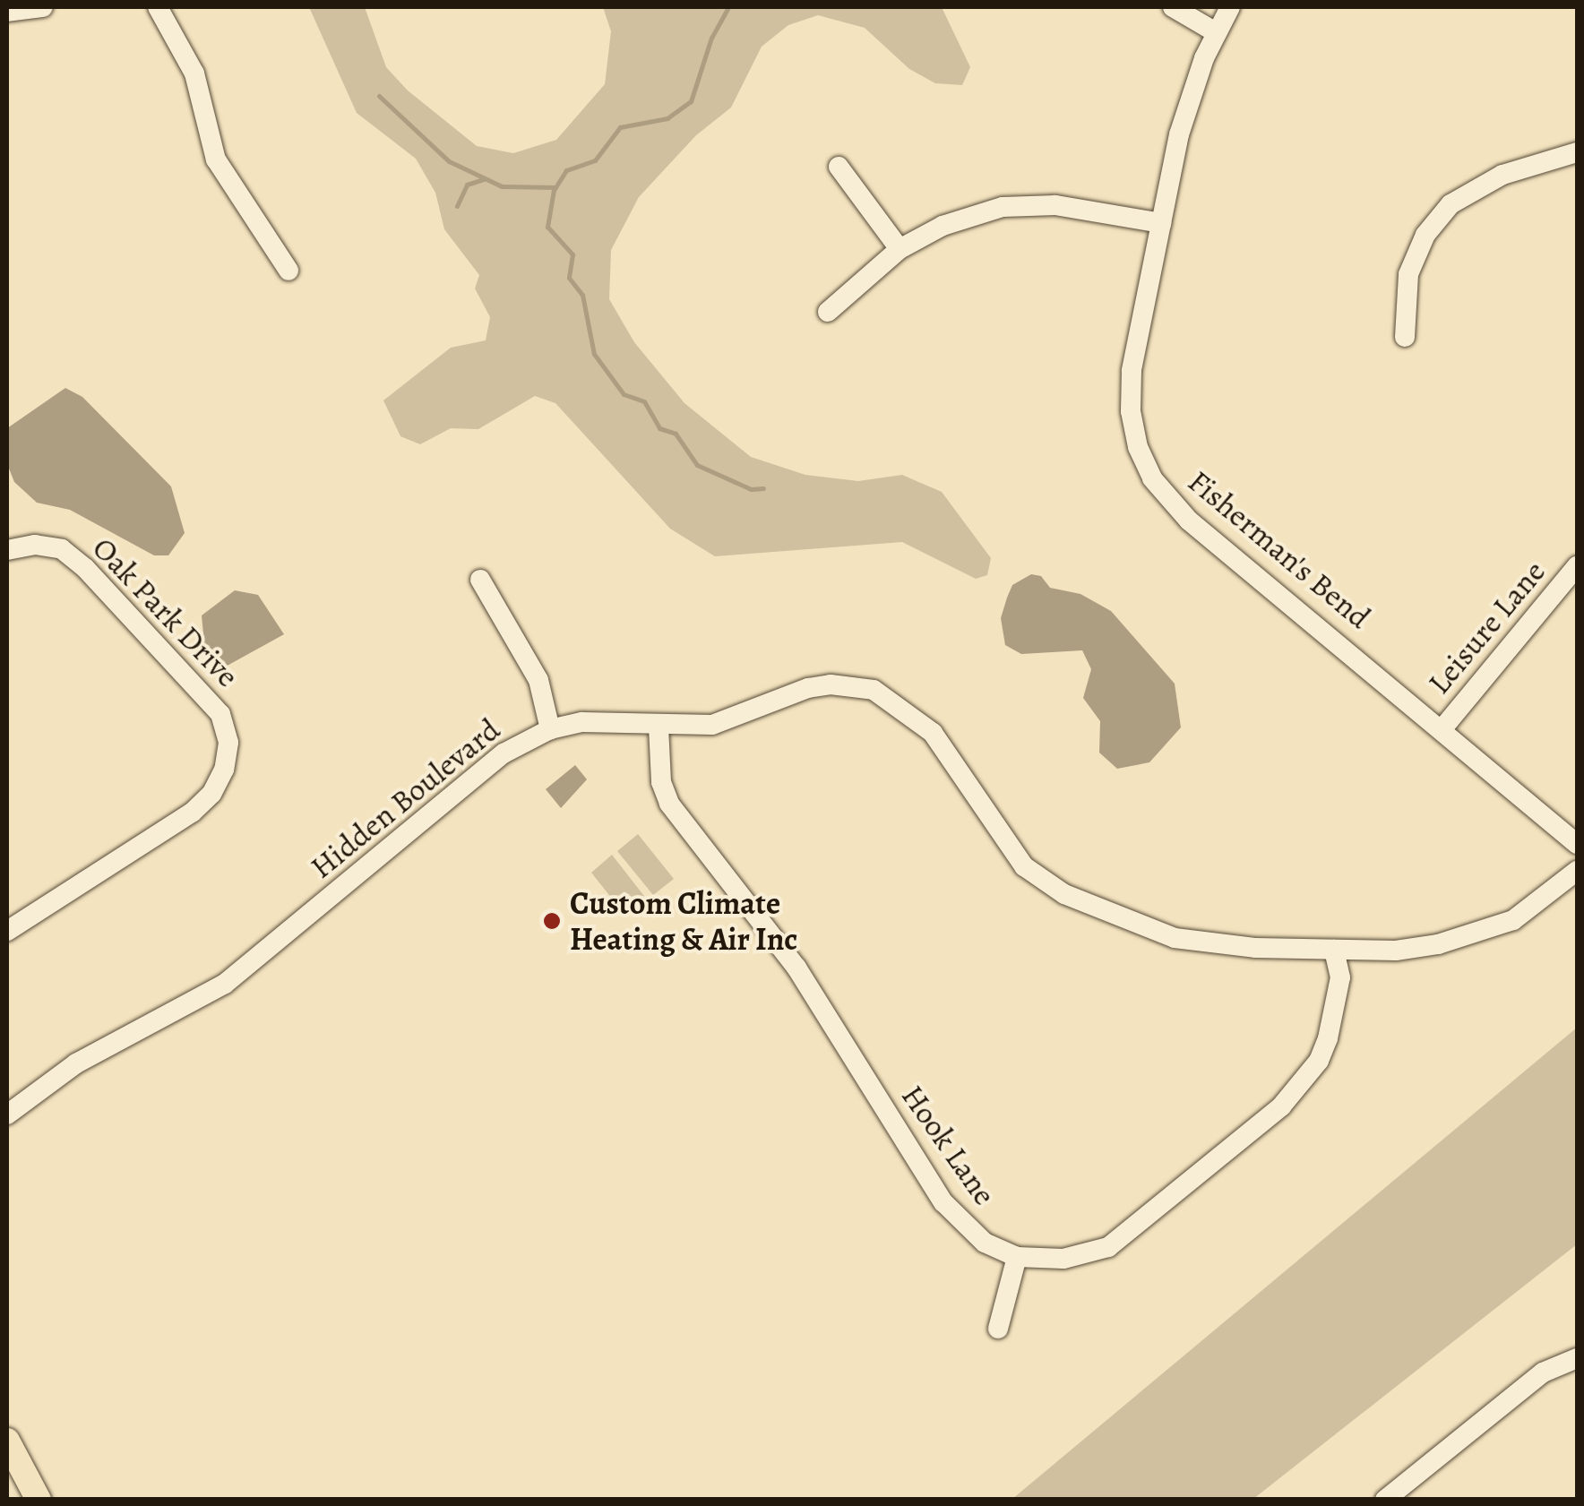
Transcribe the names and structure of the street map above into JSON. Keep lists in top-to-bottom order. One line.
{"streets":{"street":["Fisherman's Bend","Oak Park Drive","Leisure Lane","Hidden Boulevard","Hook Lane"]},"crossings":[["Fisherman's Bend","Leisure Lane"],["Hidden Boulevard","Hook Lane"]],"places":["Custom Climate Heating & Air Inc"]}
